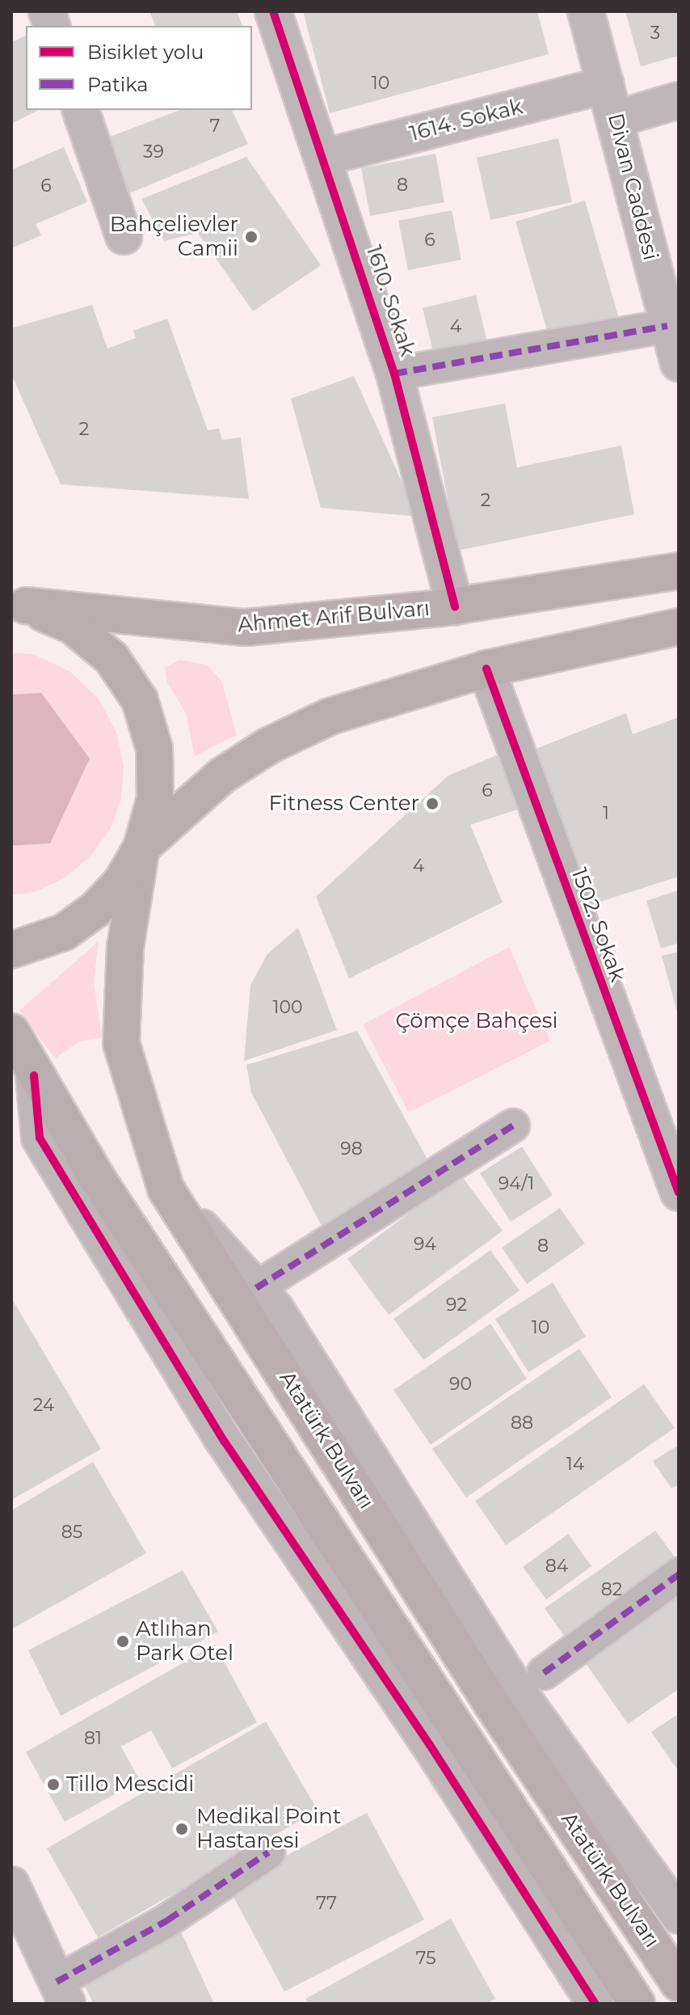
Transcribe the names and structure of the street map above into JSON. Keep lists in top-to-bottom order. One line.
{"streets":{"main road":["Ahmet Arif Bulvarı","Atatürk Bulvarı"],"street":["1614. Sokak","Divan Caddesi","1610. Sokak","1502. Sokak"]},"crossings":[["1614. Sokak","Divan Caddesi"],["1614. Sokak","1610. Sokak"],["1610. Sokak","Ahmet Arif Bulvarı"]],"parks":["Çömçe Bahçesi"],"places":["Bahçelievler Camii","Fitness Center","Atlıhan Park Otel","Tillo Mescidi","Medikal Point Hastanesi"],"house_numbers":["3","10","7","39","8","6","6","4","2","2","6","1","4","100","98","94/1","94","8","92","10","90","24","88","14","85","84","82","81","77","75"],"legend":["Bisiklet yolu","Patika"]}
